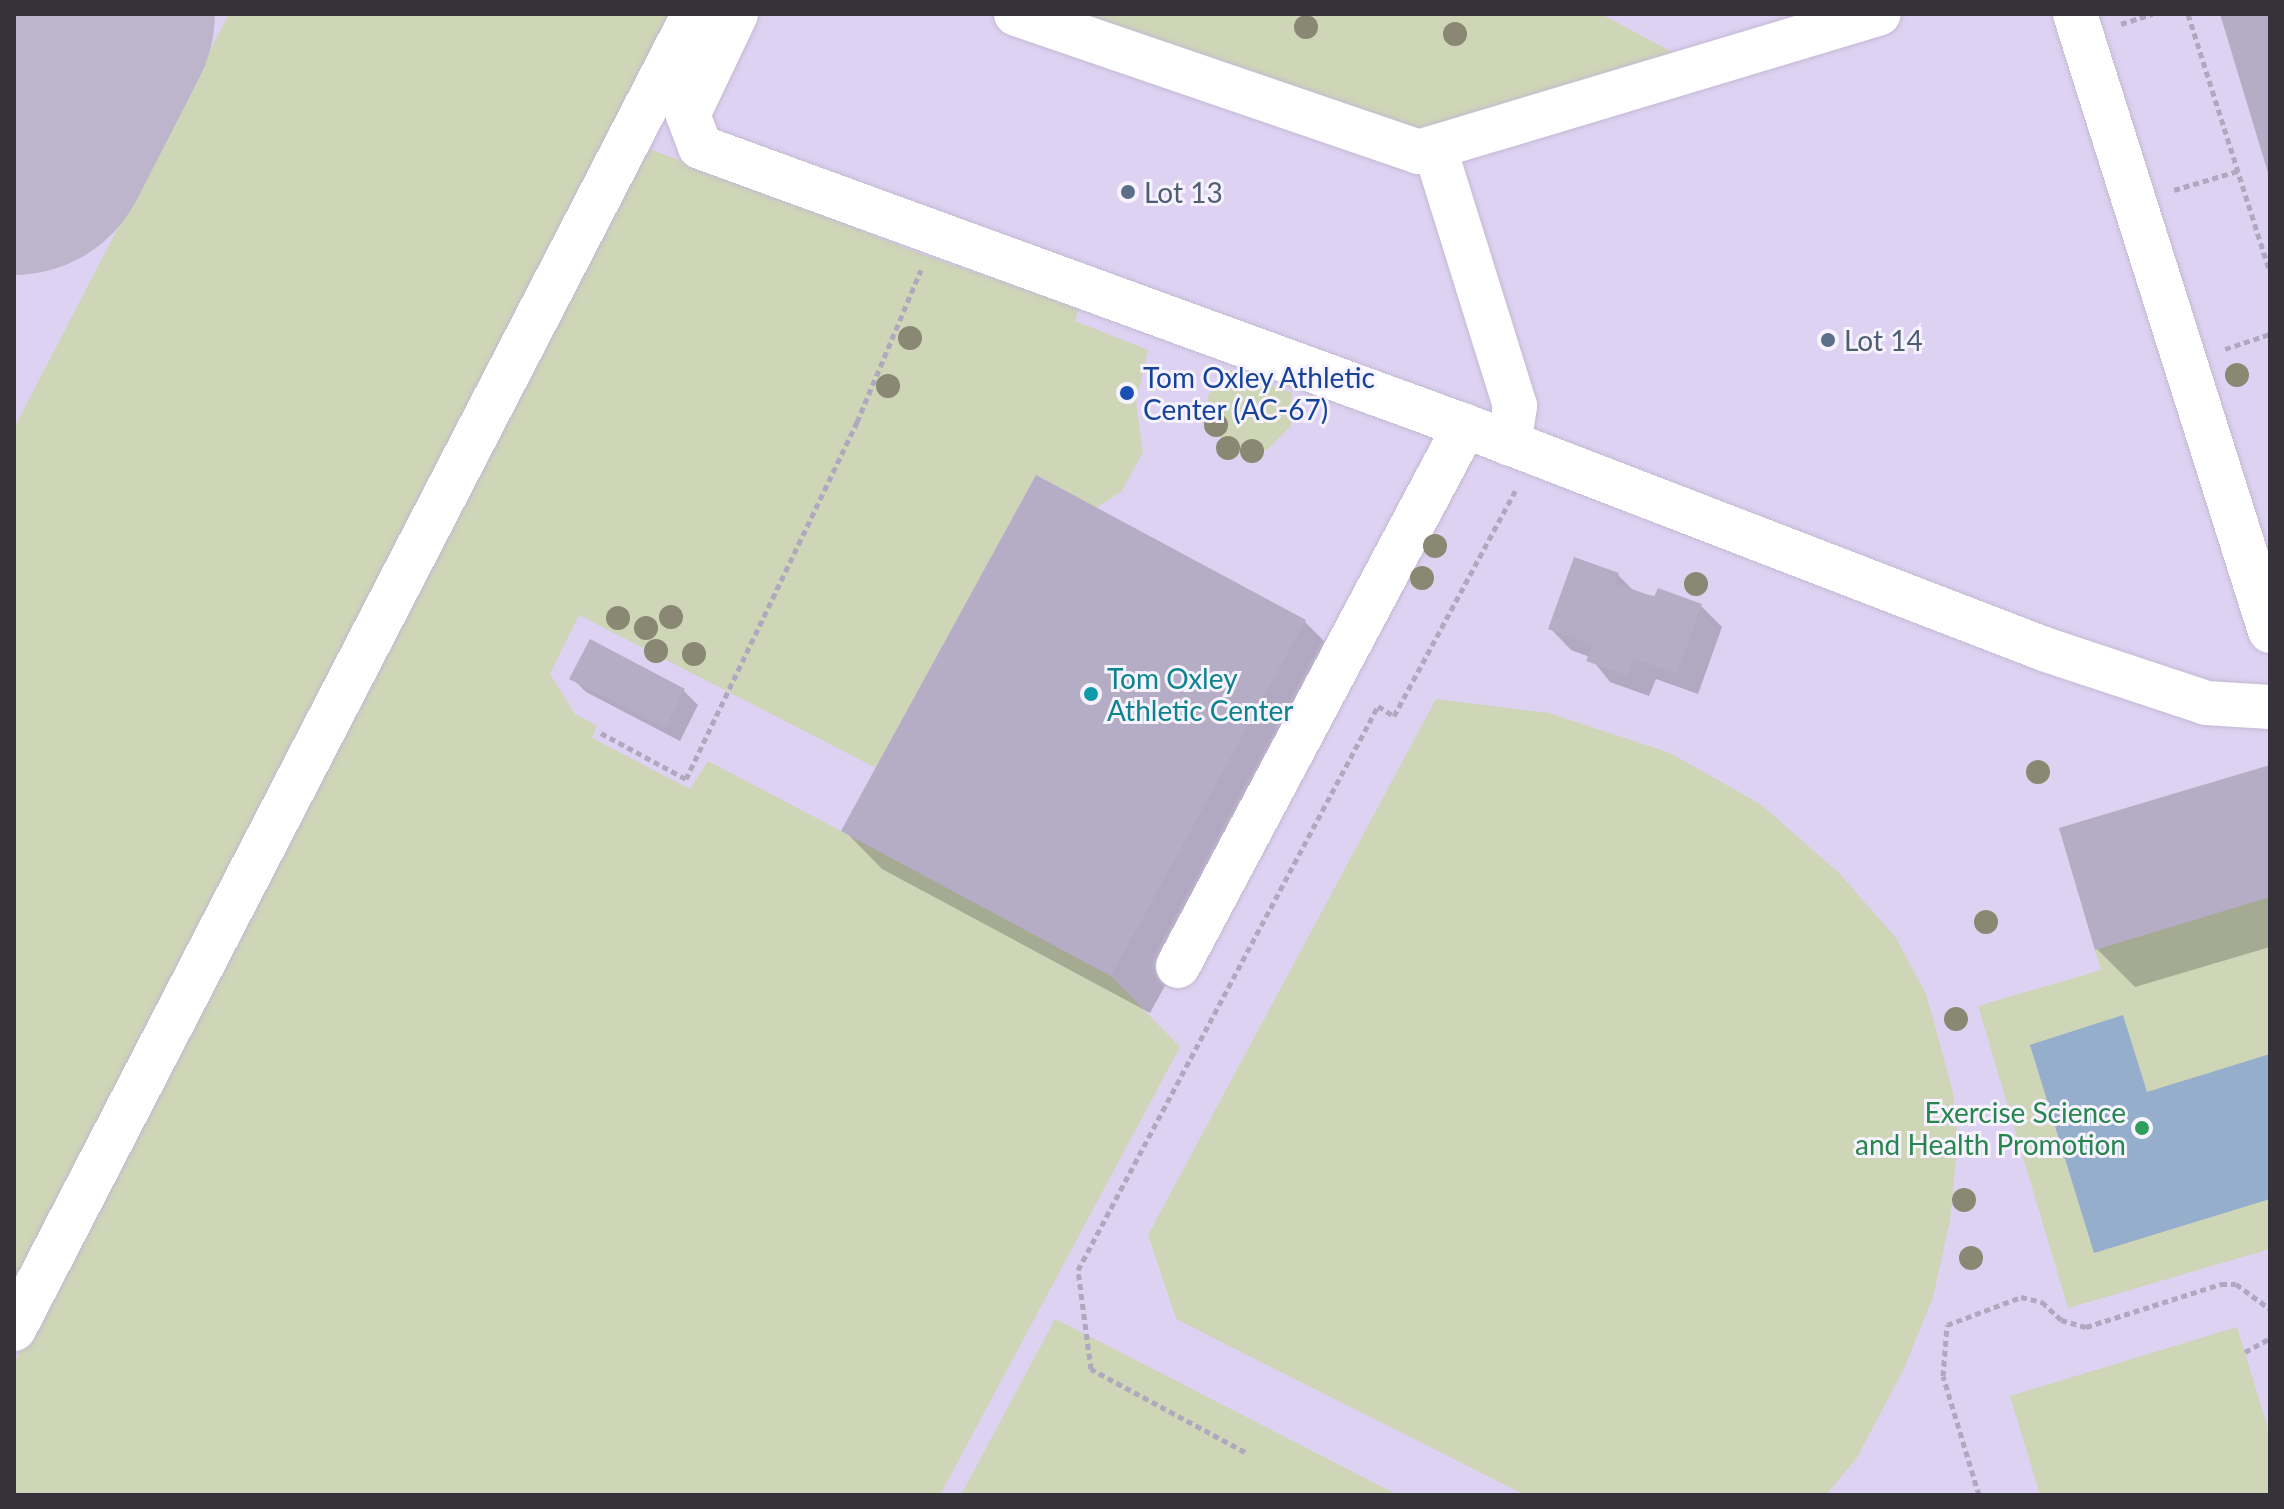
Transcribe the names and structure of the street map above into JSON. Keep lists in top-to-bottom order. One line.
{"places":["Lot 13","Lot 14","Tom Oxley Athletic Center (AC-67)","Tom Oxley Athletic Center","Exercise Science and Health Promotion"]}
